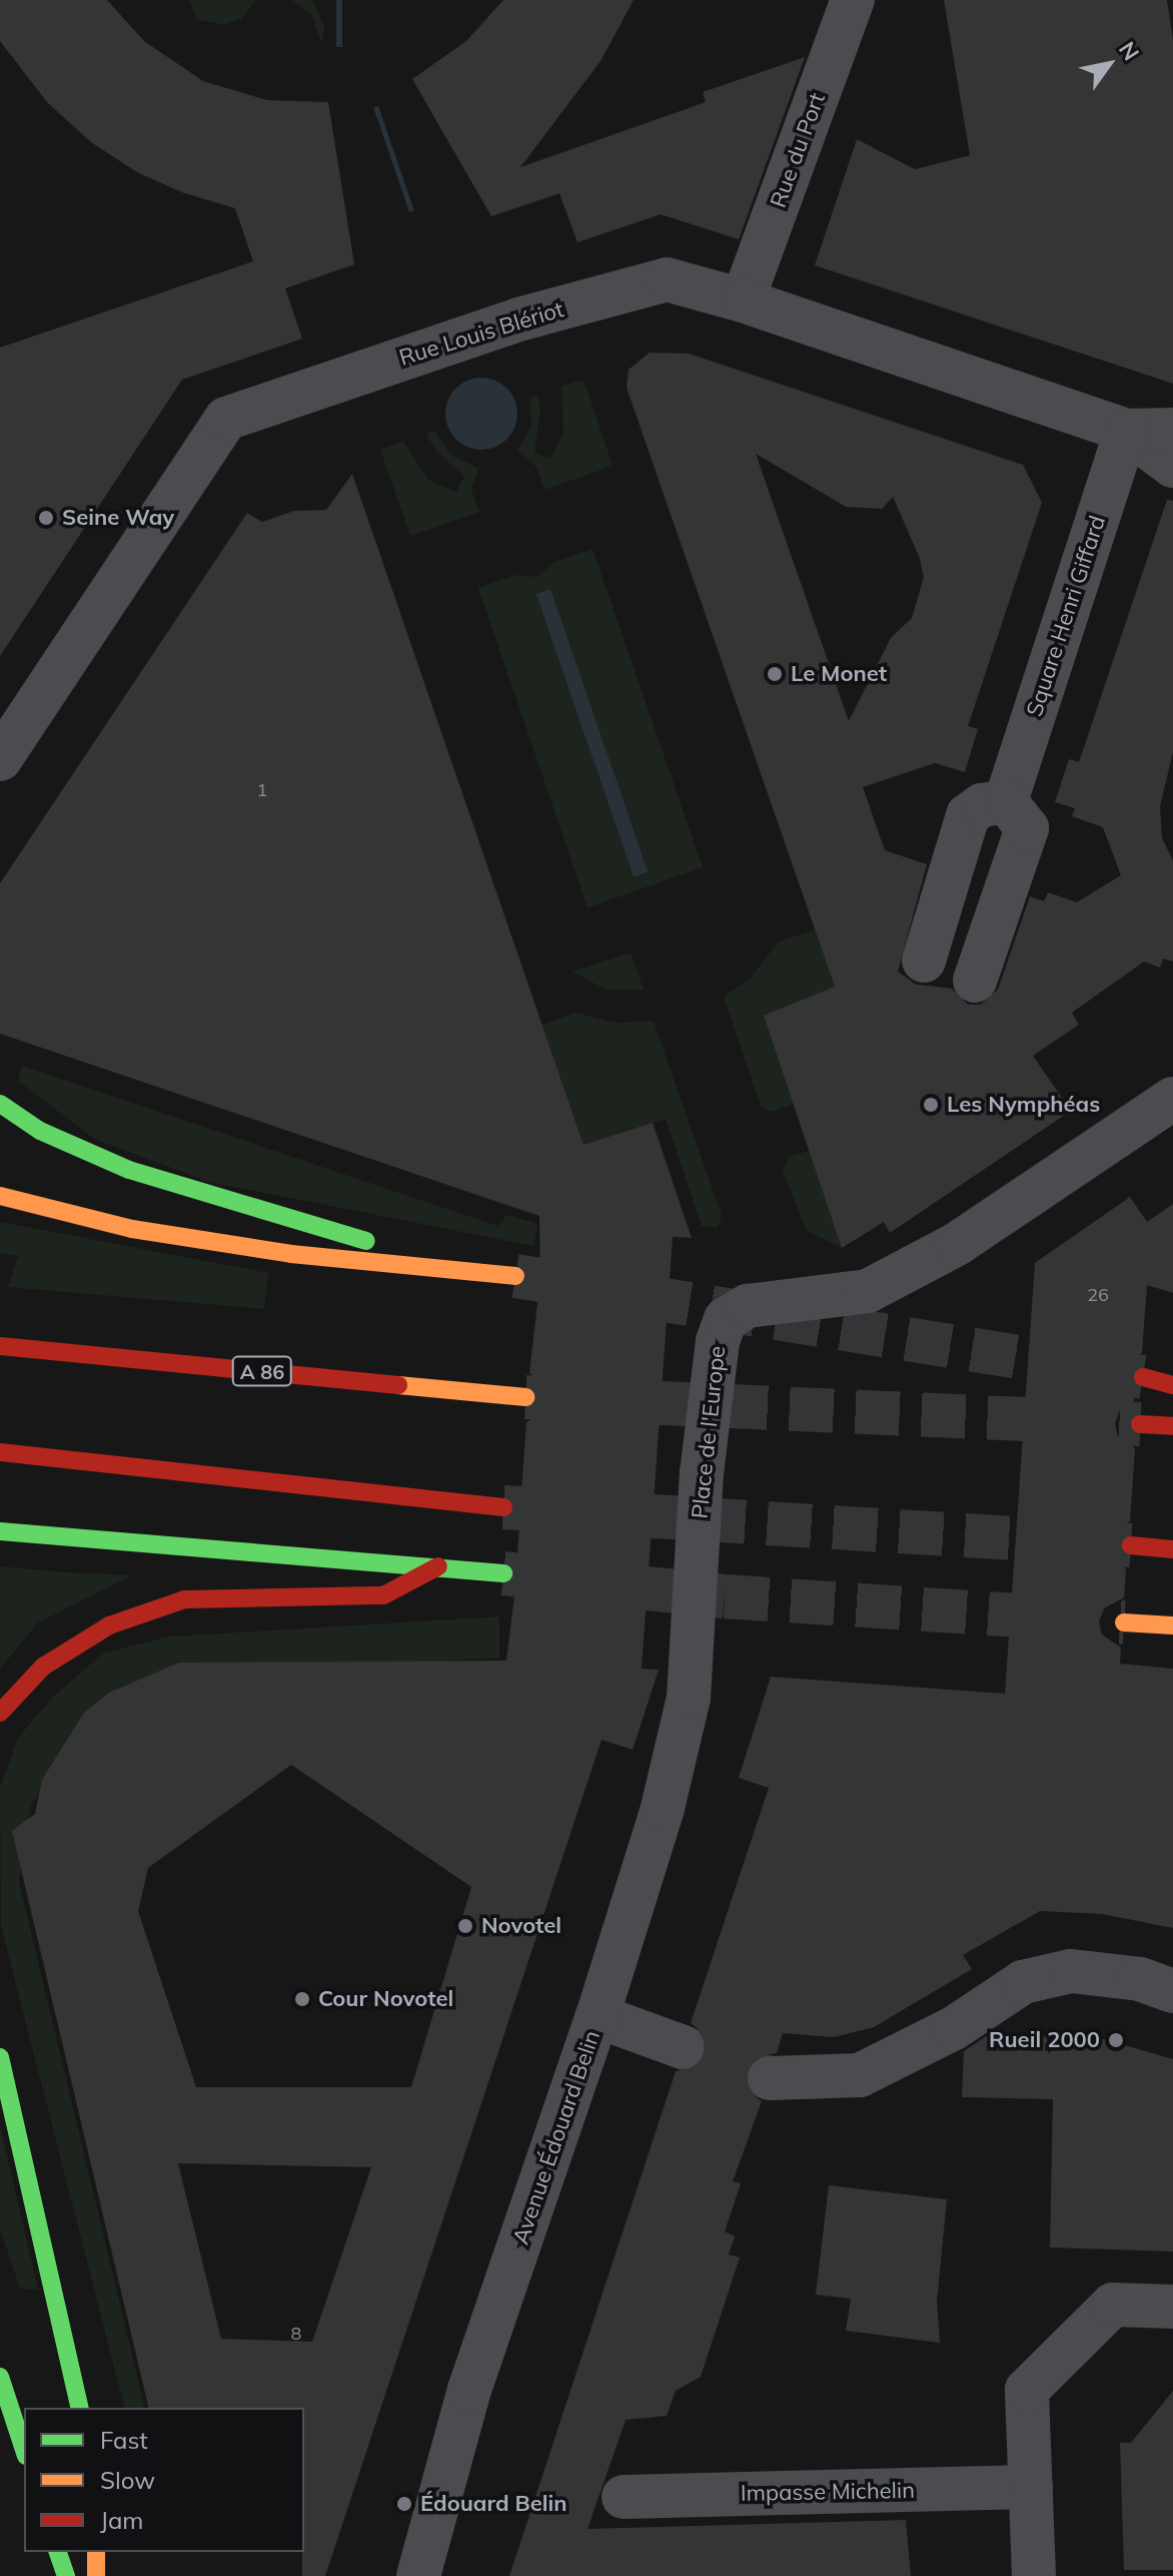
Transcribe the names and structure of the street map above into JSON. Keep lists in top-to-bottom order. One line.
{"streets":{"main road":["A 86"],"street":["Rue du Port","Rue Louis Blériot","Square Henri Giffard","Place de l'Europe","Avenue Édouard Belin","Impasse Michelin"]},"crossings":[["Rue du Port","Rue Louis Blériot"],["Rue Louis Blériot","Square Henri Giffard"],["Place de l'Europe","Avenue Édouard Belin"]],"places":["Seine Way","Le Monet","Les Nymphéas","Novotel","Cour Novotel","Rueil 2000","Édouard Belin"],"house_numbers":["1","26","8"],"legend":["Fast","Slow","Jam"],"north":"top right"}
